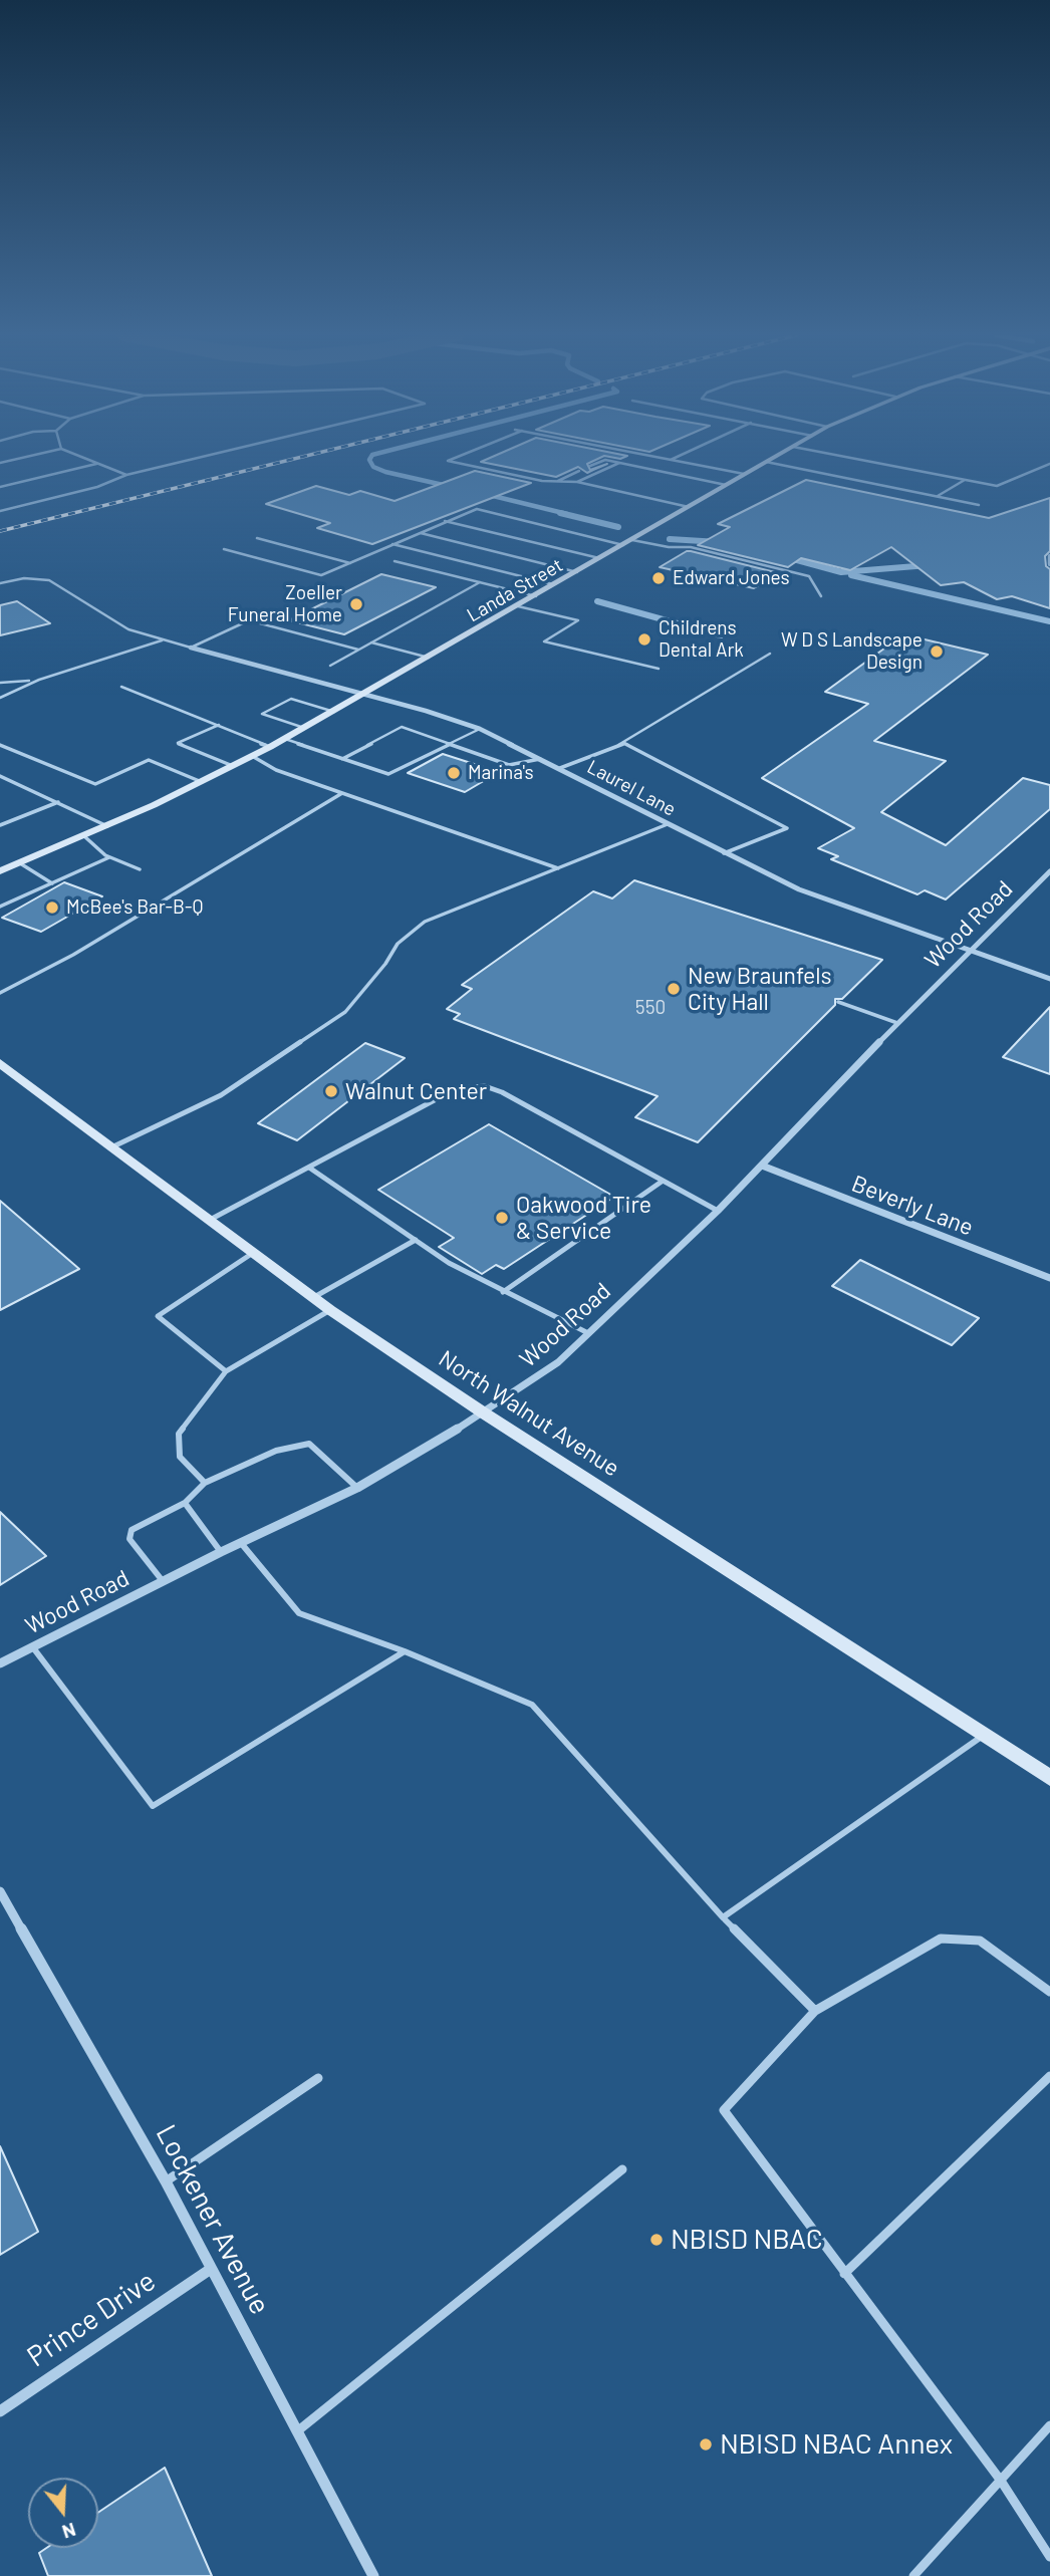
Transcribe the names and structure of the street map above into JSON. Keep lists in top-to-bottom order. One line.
{"streets":{"street":["Landa Street","Laurel Lane","Wood Road","Beverly Lane","North Walnut Avenue","Lockener Avenue","Prince Drive"]},"crossings":[["Landa Street","Laurel Lane"],["Laurel Lane","Wood Road"],["Wood Road","Beverly Lane"],["Wood Road","North Walnut Avenue"],["Lockener Avenue","Prince Drive"]],"places":["Edward Jones","Zoeller Funeral Home","Childrens Dental Ark","W D S Landscape Design","Marina's","McBee's Bar-B-Q","New Braunfels City Hall","Walnut Center","Oakwood Tire & Service","NBISD NBAC","NBISD NBAC Annex"],"house_numbers":["550"],"north":"bottom"}
